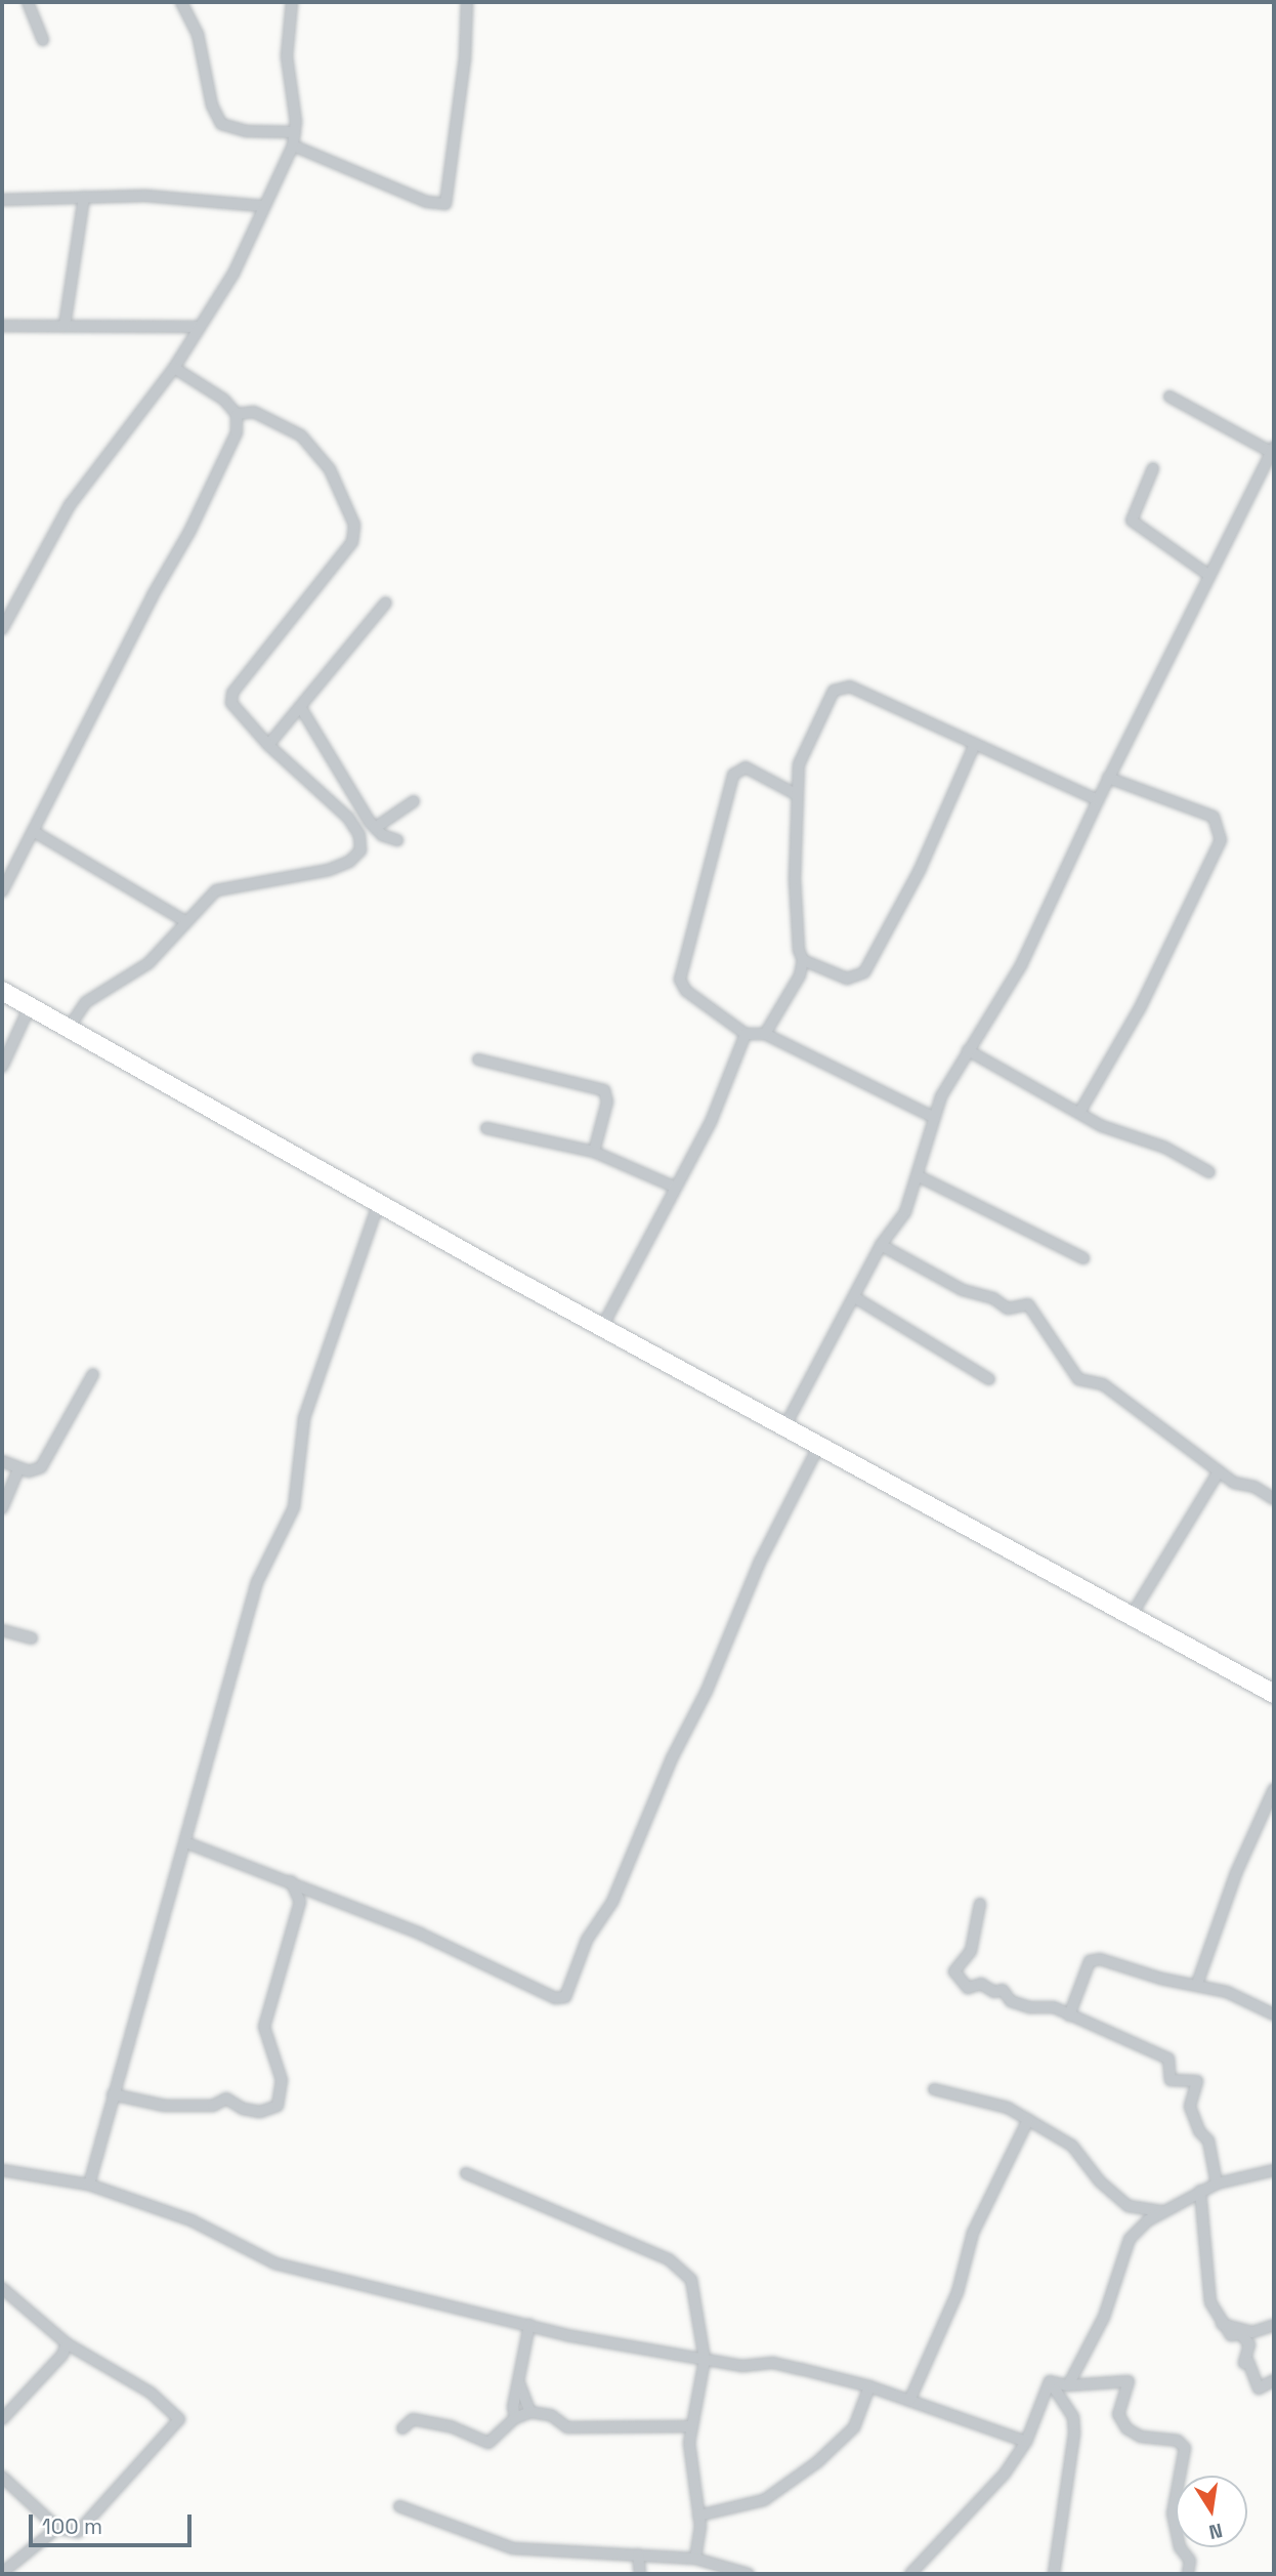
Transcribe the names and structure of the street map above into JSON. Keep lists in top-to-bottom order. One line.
{"scale_bar":"100 m","north":"bottom"}
